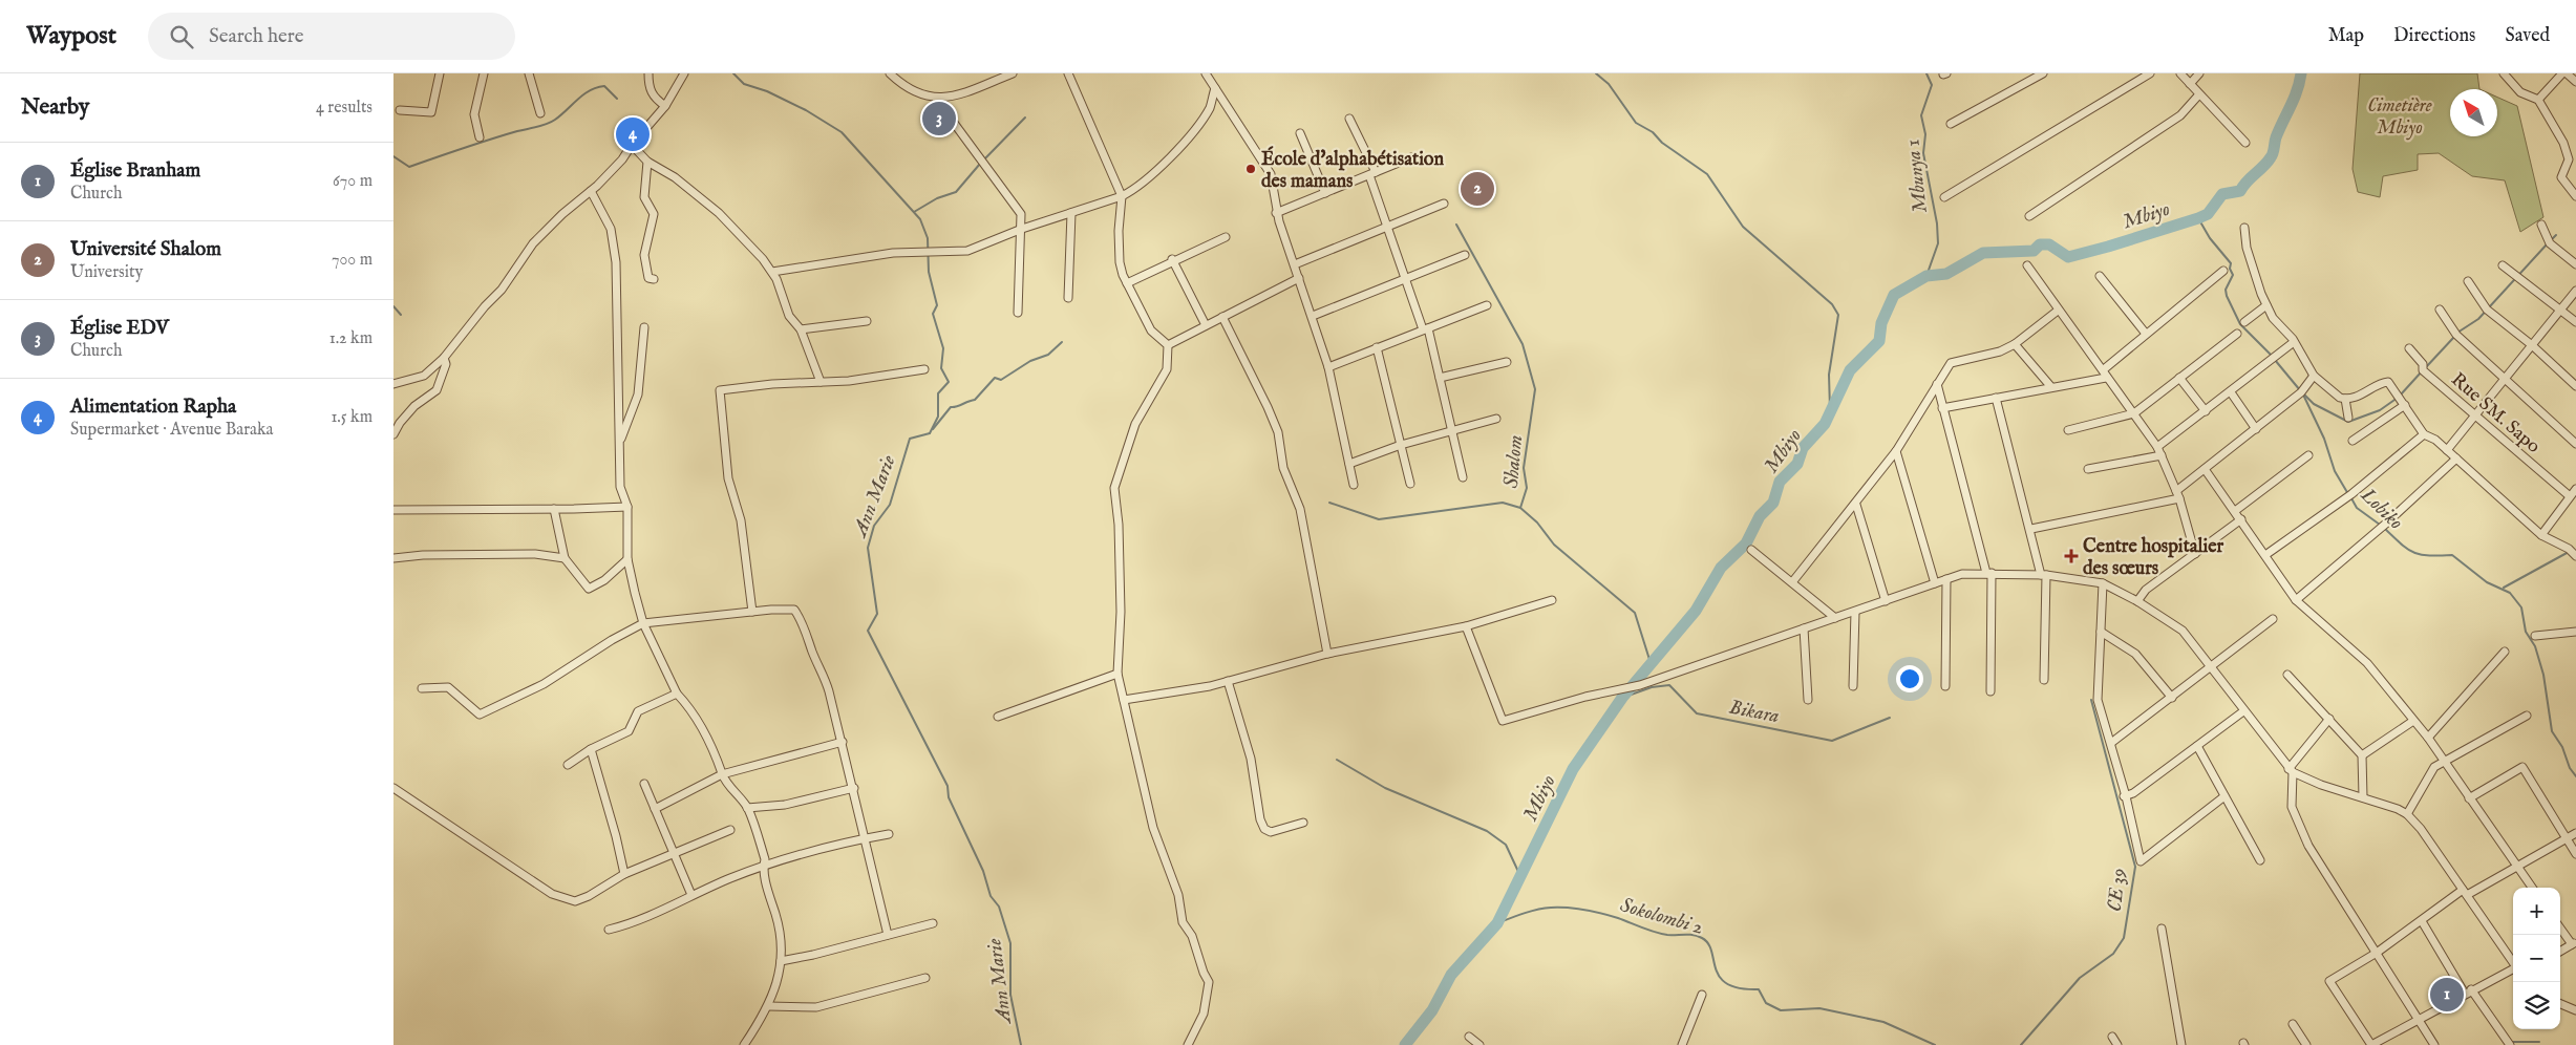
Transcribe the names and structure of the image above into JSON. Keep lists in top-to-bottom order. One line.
{"streets":{"street":["Rue SM. Sapo"]},"water":["Mbunya 1","Mbiyo","Shalom","Ann Marie","Lobiko","Bikara","CE 39","Sokolombi 2"],"parks":["Cimetière Mbiyo"],"places":{"other":["École d'alphabétisation des mamans"],"health":["Centre hospitalier des sœurs"]},"north":"top left","page":{"header":"Waypost","search":"Search here","nav":["Map","Directions","Saved"],"heading":["Nearby","4 results"],"pins":["3","4","2","1"],"list":[{"mark":"1","name":"Église Branham","note":"Church","value":"670 m"},{"mark":"2","name":"Université Shalom","note":"University","value":"700 m"},{"mark":"3","name":"Église EDV","note":"Church","value":"1.2 km"},{"mark":"4","name":"Alimentation Rapha","note":"Supermarket · Avenue Baraka","value":"1.5 km"}],"map_buttons":["+","−"]}}
